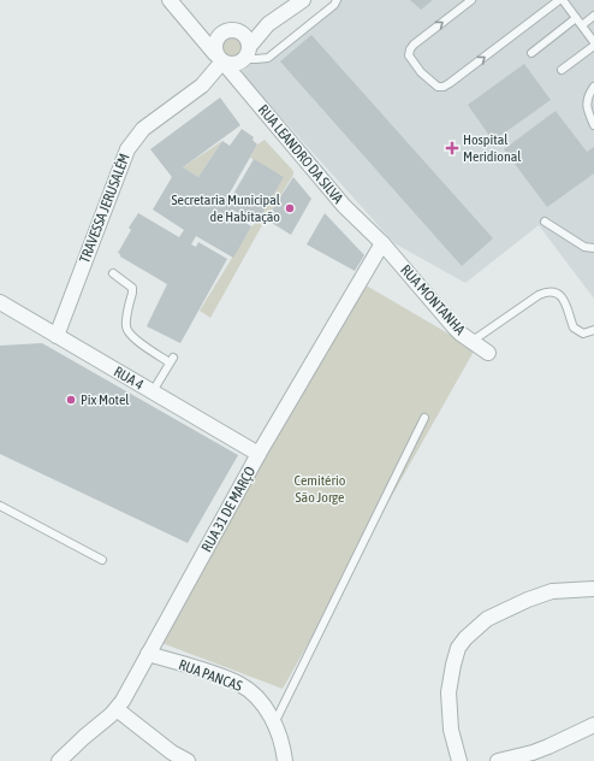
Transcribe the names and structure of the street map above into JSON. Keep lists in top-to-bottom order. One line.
{"streets":{"street":["RUA LEANDRO DA SILVA","TRAVESSA JERUSALÉM","RUA MONTANHA","RUA 4","RUA 31 DE MARÇO","RUA PANCAS"]},"crossings":[["RUA LEANDRO DA SILVA","TRAVESSA JERUSALÉM"],["RUA LEANDRO DA SILVA","RUA MONTANHA"],["RUA LEANDRO DA SILVA","RUA 31 DE MARÇO"],["TRAVESSA JERUSALÉM","RUA 4"],["RUA MONTANHA","RUA 31 DE MARÇO"],["RUA 4","RUA 31 DE MARÇO"],["RUA 31 DE MARÇO","RUA PANCAS"]],"parks":["Cemitério São Jorge"],"places":{"health":["Hospital Meridional"],"other":["Secretaria Municipal de Habitação","Pix Motel"]}}
